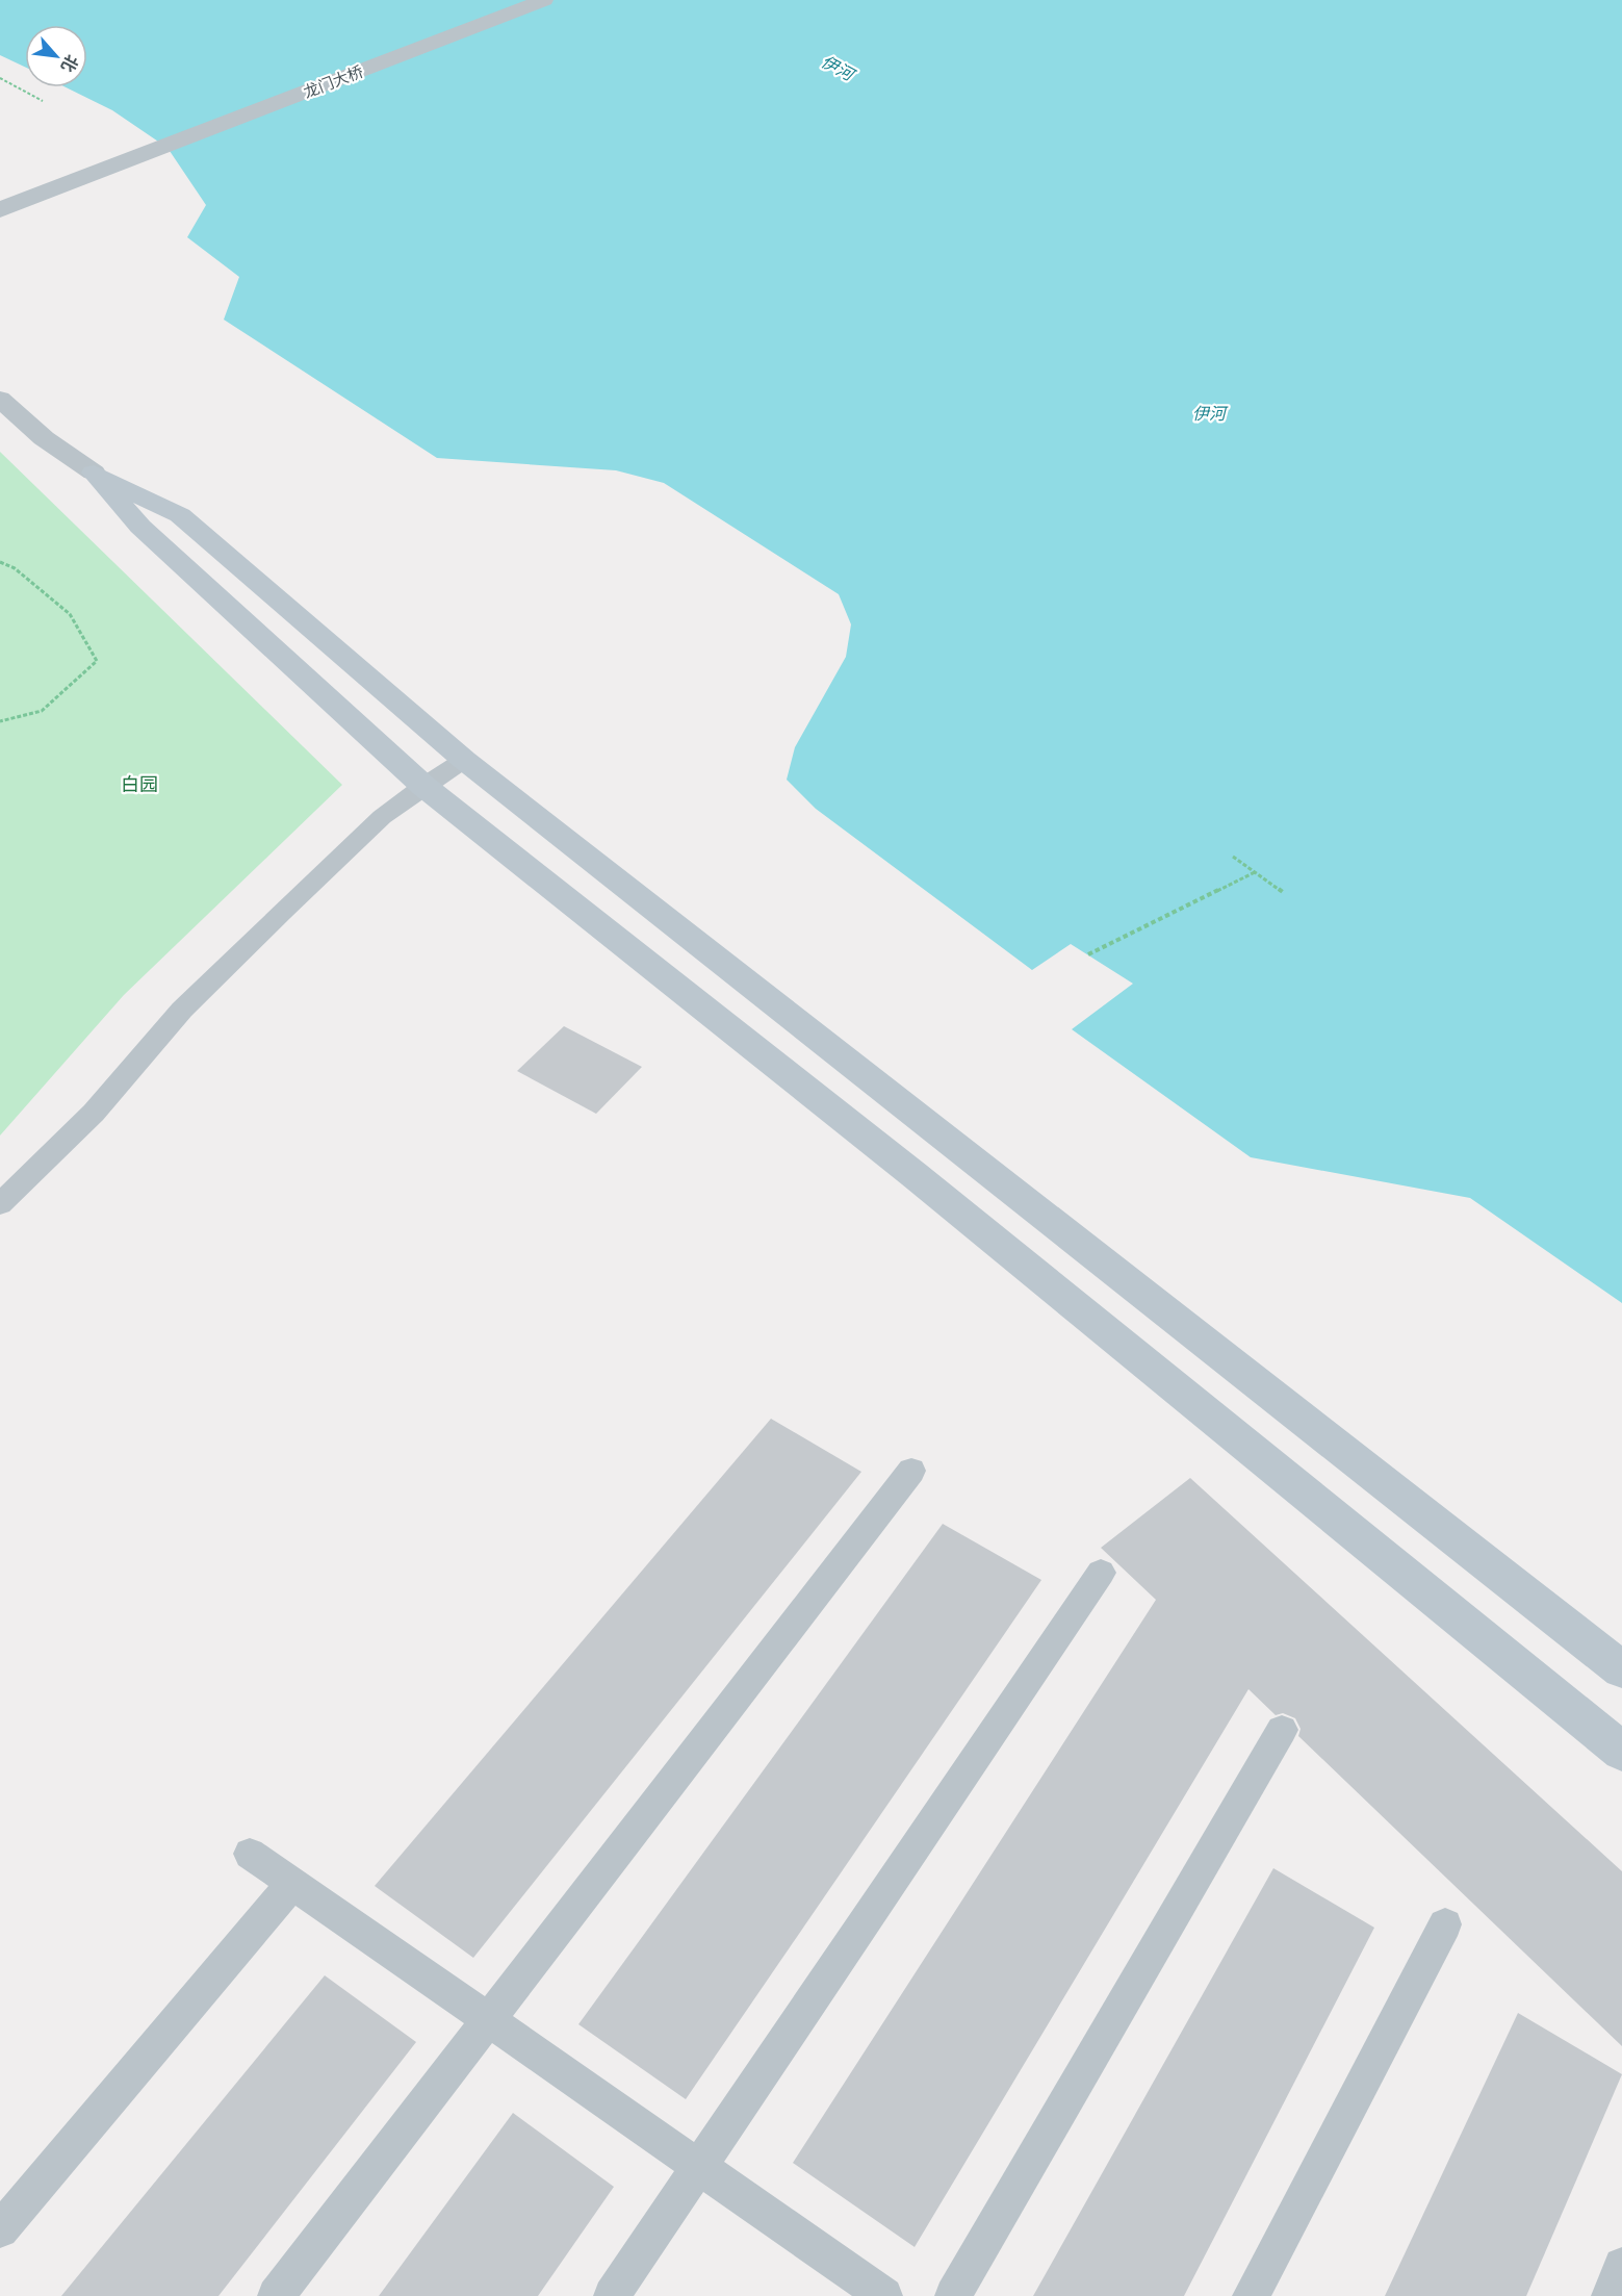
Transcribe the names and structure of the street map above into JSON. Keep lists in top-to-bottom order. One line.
{"streets":{"street":["龙门大桥"]},"water":["伊河"],"parks":["白园"],"north":"bottom right"}
